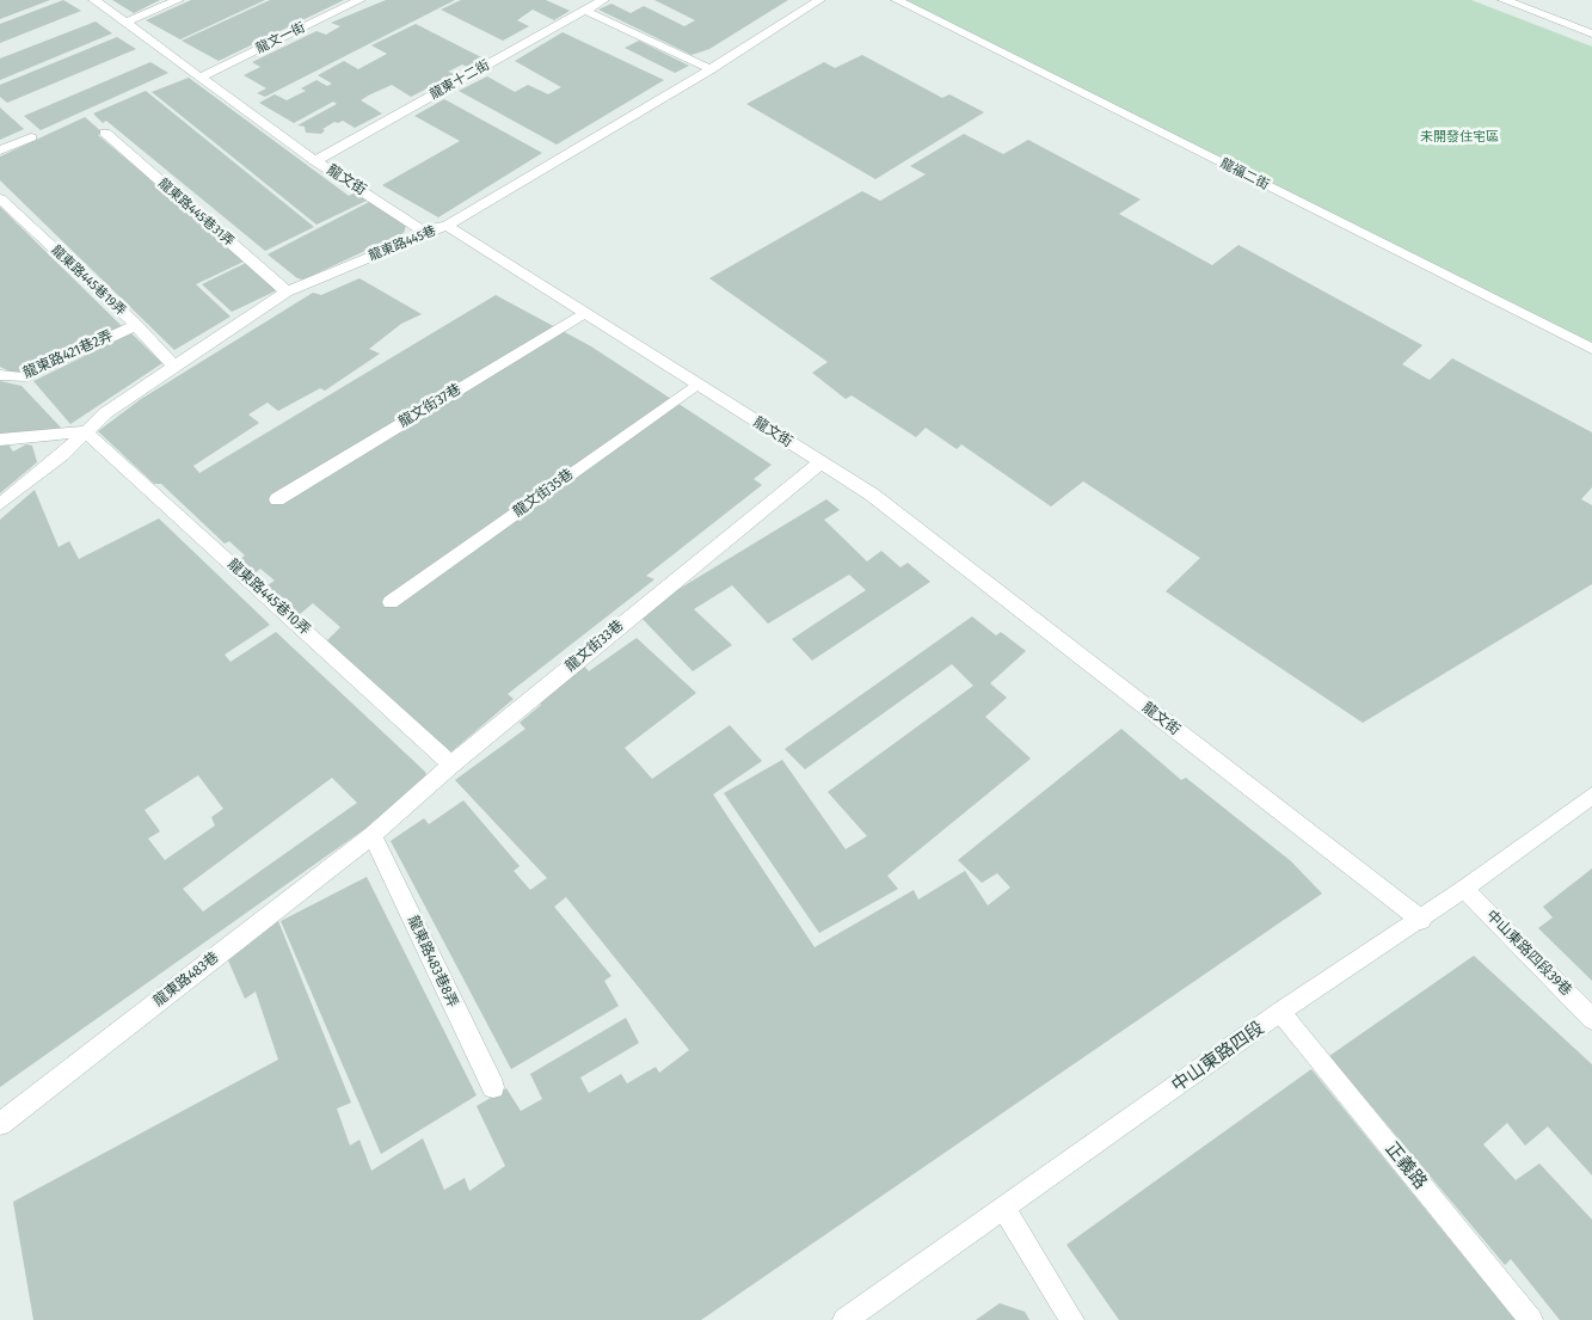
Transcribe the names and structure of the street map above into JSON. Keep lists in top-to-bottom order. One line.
{"streets":{"street":["龍文一街","龍東十二街","龍福二街","龍文街","龍東路445巷31弄","龍東路445巷","龍東路445巷19弄","龍東路421巷2弄","龍文街37巷","龍文街35巷","龍東路445巷10弄","龍文街33巷","中山東路四段39巷","龍東路483巷8弄","龍東路483巷","中山東路四段","正義路"]},"crossings":[["龍文一街","龍文街"],["龍東十二街","龍文街"],["龍文街","龍東路445巷"],["龍文街","龍文街37巷"],["龍文街","龍文街35巷"],["龍文街","龍文街33巷"],["龍文街","中山東路四段"],["龍東路445巷31弄","龍東路445巷"],["龍東路445巷","龍東路445巷19弄"],["龍東路445巷","龍東路445巷10弄"],["龍東路445巷19弄","龍東路421巷2弄"],["龍東路445巷10弄","龍文街33巷"],["龍文街33巷","龍東路483巷8弄"],["龍文街33巷","龍東路483巷"],["中山東路四段39巷","中山東路四段"],["龍東路483巷8弄","龍東路483巷"],["中山東路四段","正義路"]],"parks":["未開發住宅區"]}
